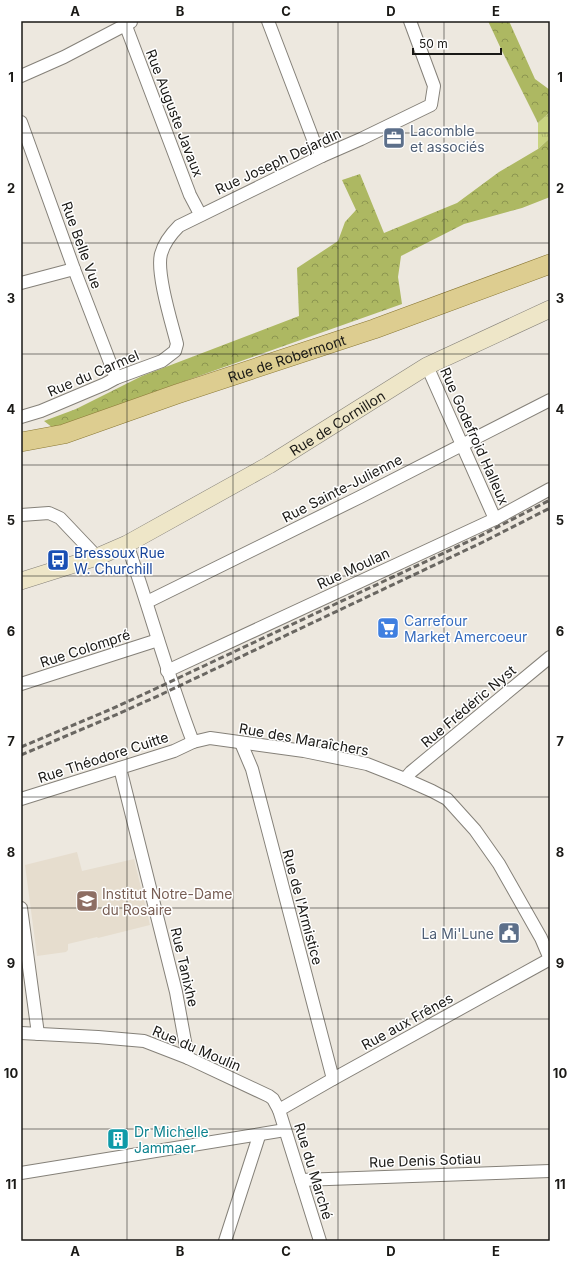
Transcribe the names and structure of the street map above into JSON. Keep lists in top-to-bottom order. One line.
{"streets":{"main road":["Rue de Robermont","Rue de Cornillon"],"street":["Rue Auguste Javaux","Rue Joseph Dejardin","Rue Belle Vue","Rue du Carmel","Rue Godefroid Halleux","Rue Sainte-Julienne","Rue Moulan","Rue Colompré","Rue Frédéric Nyst","Rue des Maraîchers","Rue Théodore Cuitte","Rue de l'Armistice","Rue Tanixhe","Rue aux Frênes","Rue du Moulin","Rue Denis Sotiau","Rue du Marché"]},"crossings":[["Rue Auguste Javaux","Rue Joseph Dejardin"],["Rue Joseph Dejardin","Rue du Carmel"],["Rue Belle Vue","Rue du Carmel"],["Rue de Cornillon","Rue Godefroid Halleux"],["Rue Godefroid Halleux","Rue Sainte-Julienne"],["Rue Godefroid Halleux","Rue Moulan"],["Rue Frédéric Nyst","Rue des Maraîchers"],["Rue des Maraîchers","Rue Théodore Cuitte"],["Rue des Maraîchers","Rue de l'Armistice"],["Rue des Maraîchers","Rue aux Frênes"],["Rue Théodore Cuitte","Rue Tanixhe"],["Rue de l'Armistice","Rue aux Frênes"],["Rue Tanixhe","Rue du Moulin"],["Rue aux Frênes","Rue du Moulin"],["Rue aux Frênes","Rue du Marché"],["Rue du Moulin","Rue du Marché"],["Rue Denis Sotiau","Rue du Marché"]],"places":{"office":["Lacomble et associés"],"bus stop":["Bressoux Rue W. Churchill"],"supermarket":["Carrefour Market Amercoeur"],"school or university":["Institut Notre-Dame du Rosaire"],"public building":["La Mi'Lune"],"building":["Dr Michelle Jammaer"]},"scale_bar":"50 m","grid":{"columns":["A","B","C","D","E"],"rows":["1","2","3","4","5","6","7","8","9","10","11"]}}
